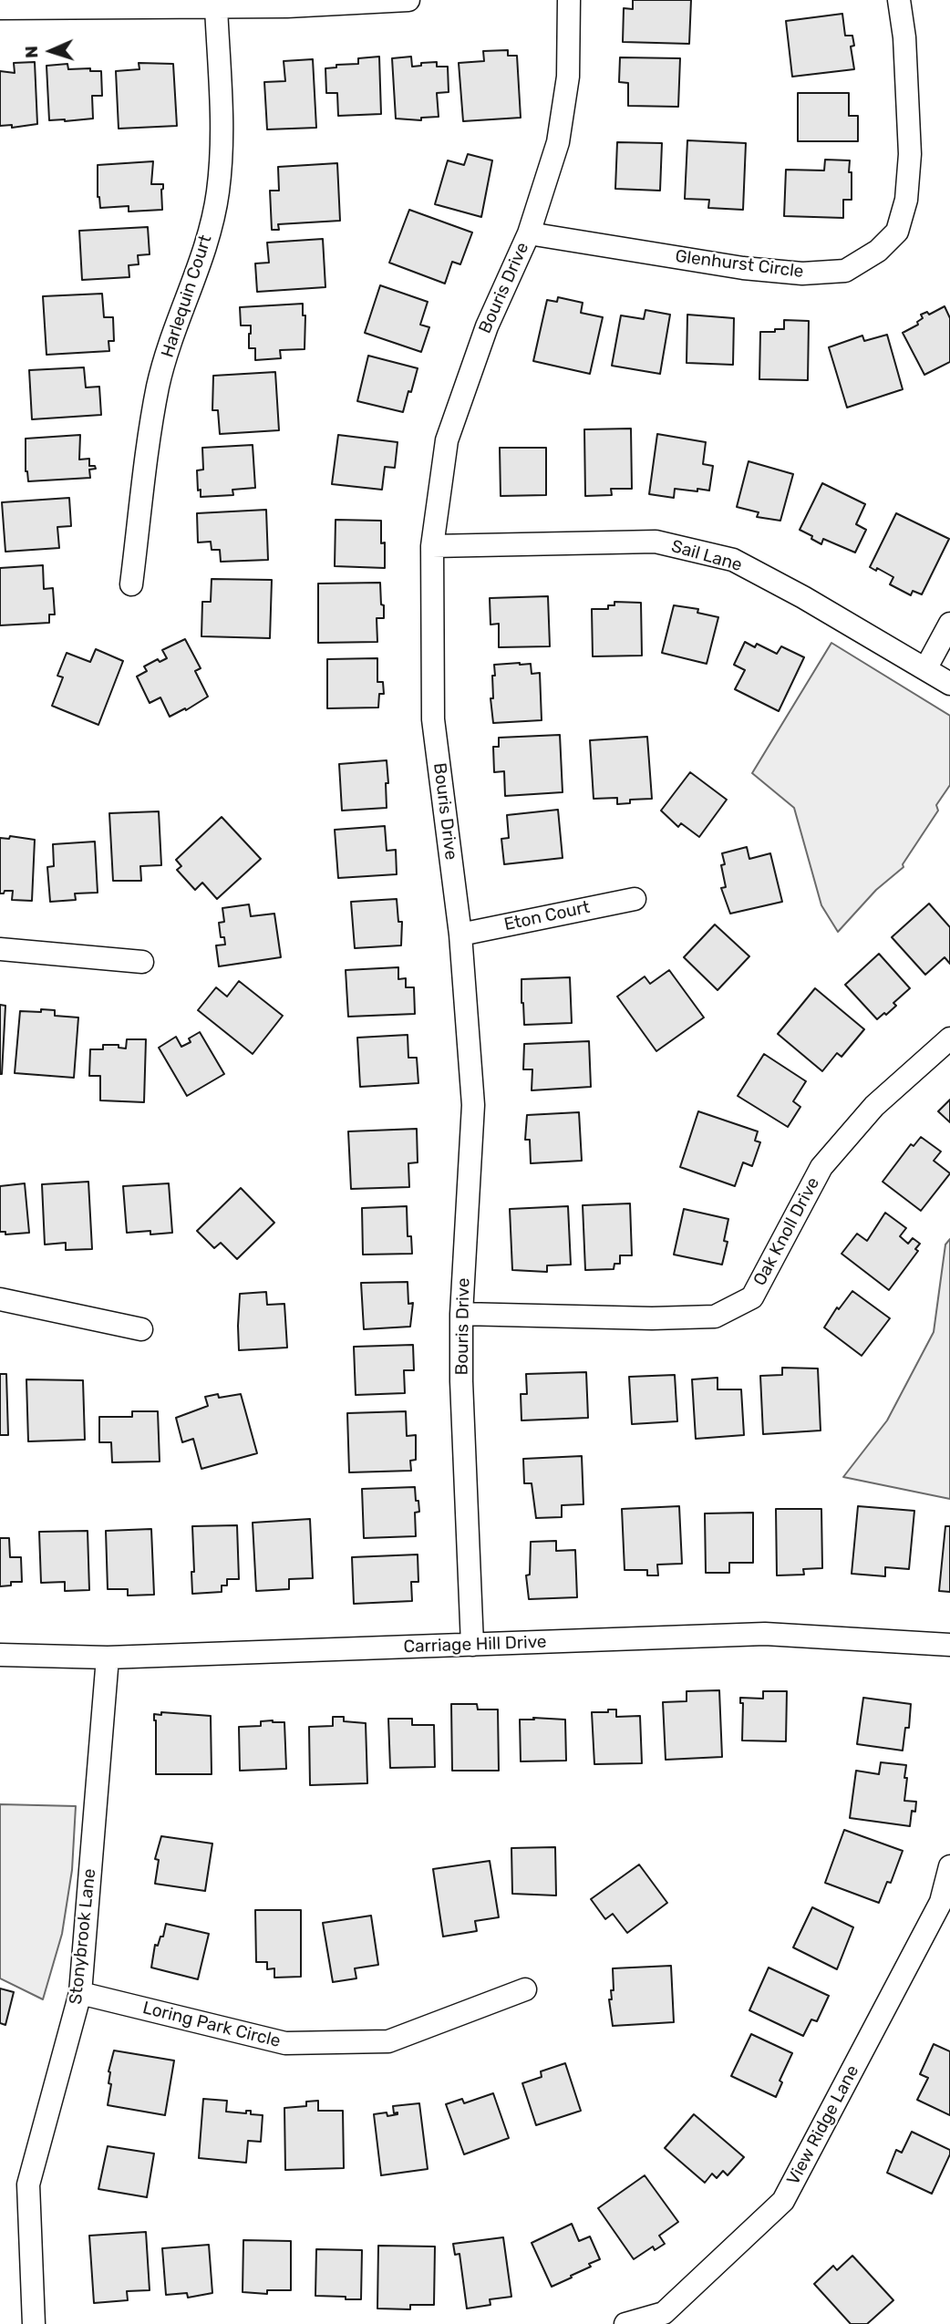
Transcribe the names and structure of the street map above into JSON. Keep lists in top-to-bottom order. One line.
{"streets":{"street":["Glenhurst Circle","Bouris Drive","Harlequin Court","Sail Lane","Eton Court","Oak Knoll Drive","Carriage Hill Drive","Stonybrook Lane","Loring Park Circle","View Ridge Lane"]},"crossings":[["Glenhurst Circle","Bouris Drive"],["Bouris Drive","Sail Lane"],["Bouris Drive","Eton Court"],["Bouris Drive","Oak Knoll Drive"],["Bouris Drive","Carriage Hill Drive"],["Carriage Hill Drive","Stonybrook Lane"],["Stonybrook Lane","Loring Park Circle"]],"north":"left"}
